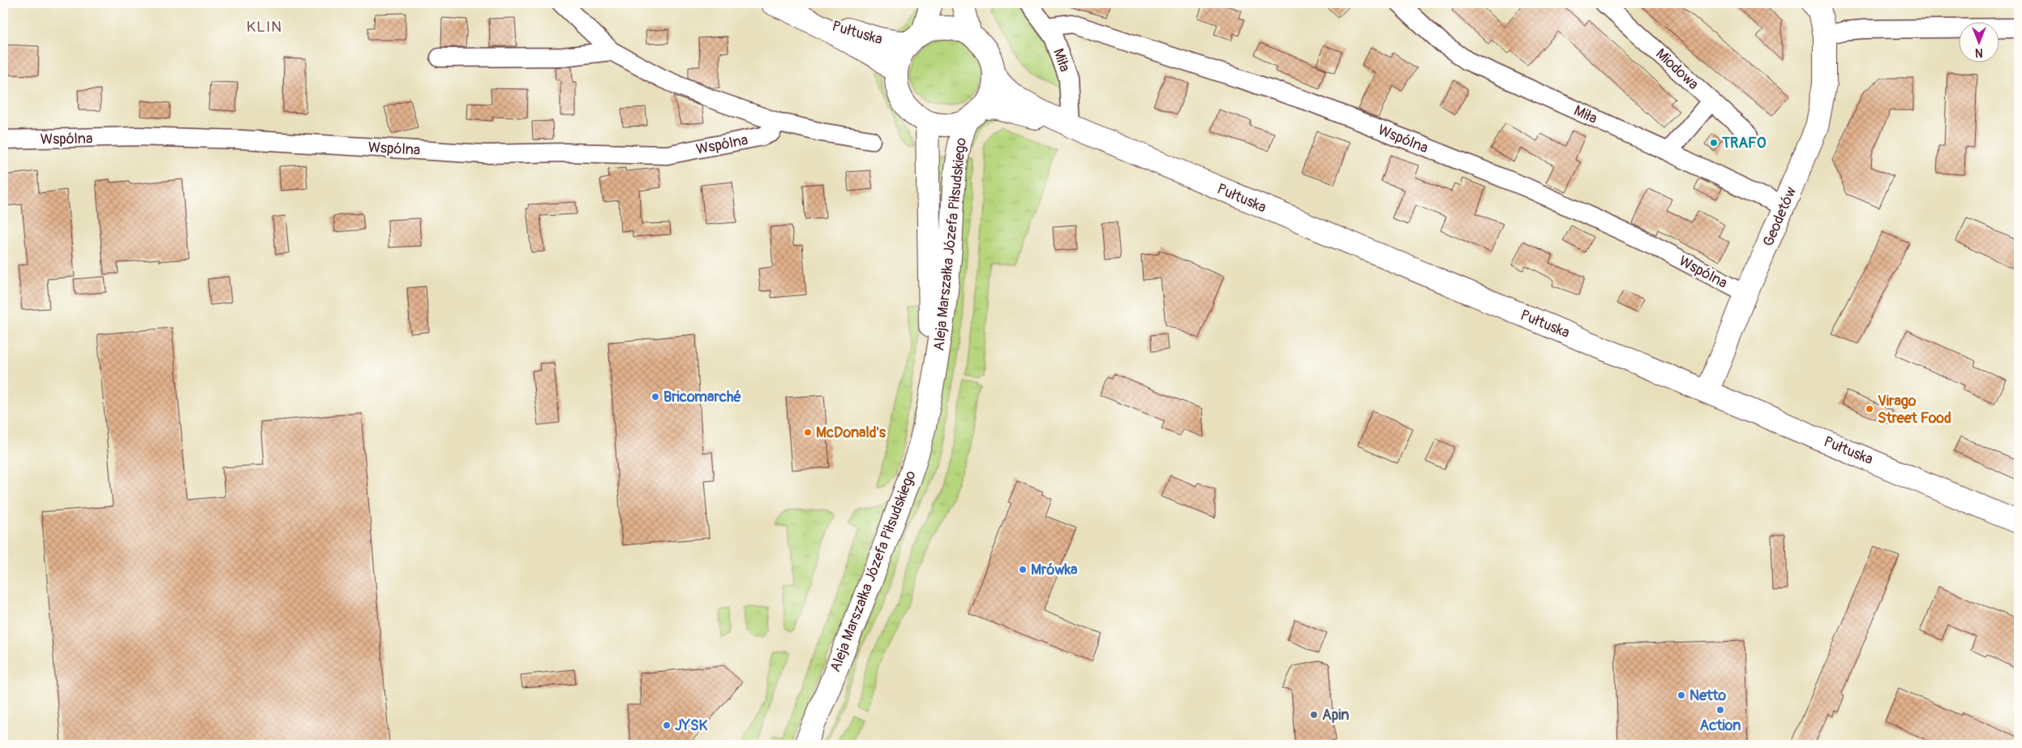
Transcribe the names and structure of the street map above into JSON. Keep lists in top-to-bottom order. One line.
{"streets":{"main road":["Pułtuska","Geodetów","Aleja Marszałka Józefa Piłsudskiego"],"street":["Miła","Miodowa","Wspólna"]},"crossings":[["Pułtuska","Miła"],["Pułtuska","Geodetów"],["Pułtuska","Aleja Marszałka Józefa Piłsudskiego"],["Miła","Wspólna"],["Miła","Geodetów"],["Wspólna","Geodetów"]],"districts":["KLIN"],"places":["TRAFO","Bricomarché","Virago Street Food","McDonald's","Mrówka","Netto","Action","Apin","JYSK"],"north":"bottom"}
